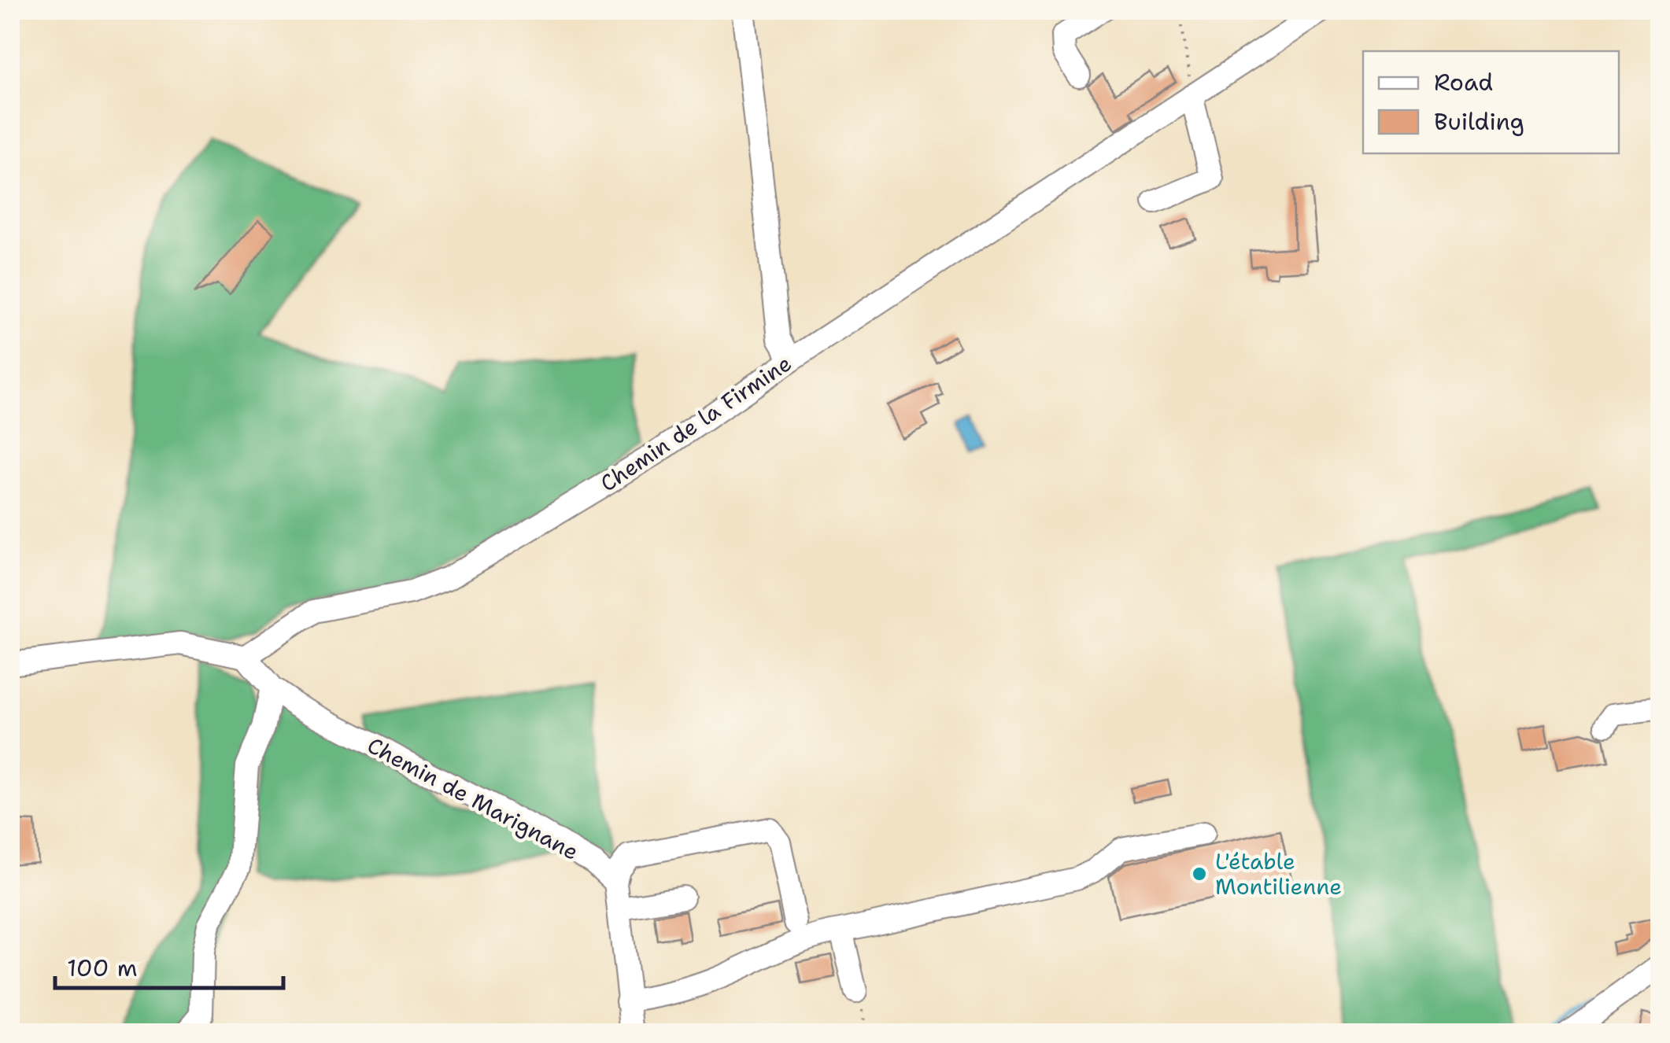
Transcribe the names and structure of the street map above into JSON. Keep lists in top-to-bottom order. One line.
{"streets":{"street":["Chemin de la Firmine","Chemin de Marignane"]},"crossings":[["Chemin de la Firmine","Chemin de Marignane"]],"places":["L'étable Montilienne"],"legend":["Road","Building"],"scale_bar":"100 m"}
